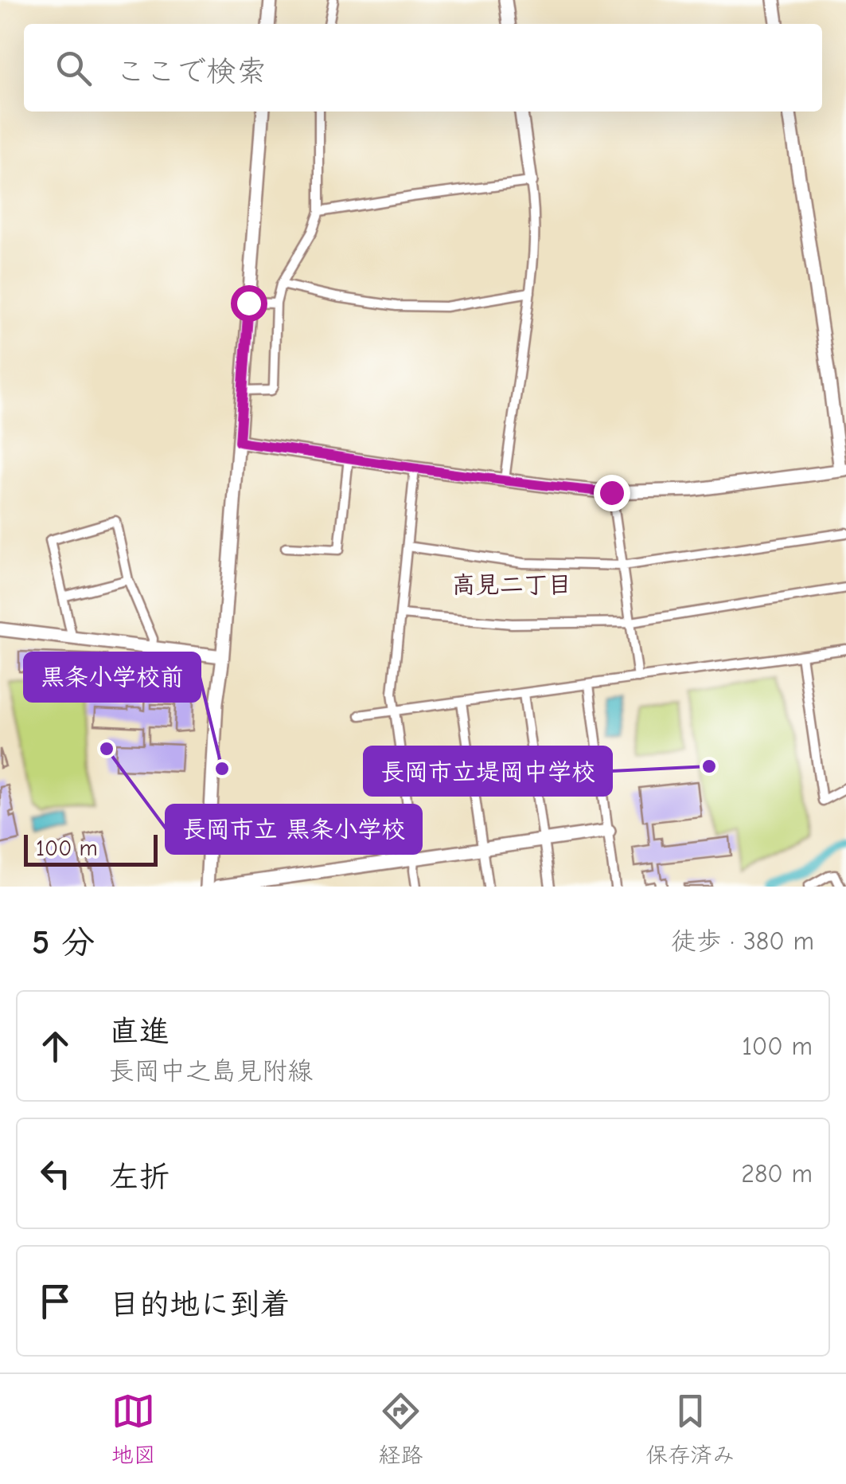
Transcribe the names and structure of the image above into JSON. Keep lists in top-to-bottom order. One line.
{"districts":["高見二丁目"],"places":["長岡市立 黒条小学校","長岡市立堤岡中学校","黒条小学校前"],"scale_bar":"100 m","page":{"search":"ここで検索","scale":"100 m","heading":["5 分","徒歩 · 380 m"],"list":[["直進","長岡中之島見附線","100 m"],["左折","280 m"],"目的地に到着"],"nav":["地図","経路","保存済み"]}}
